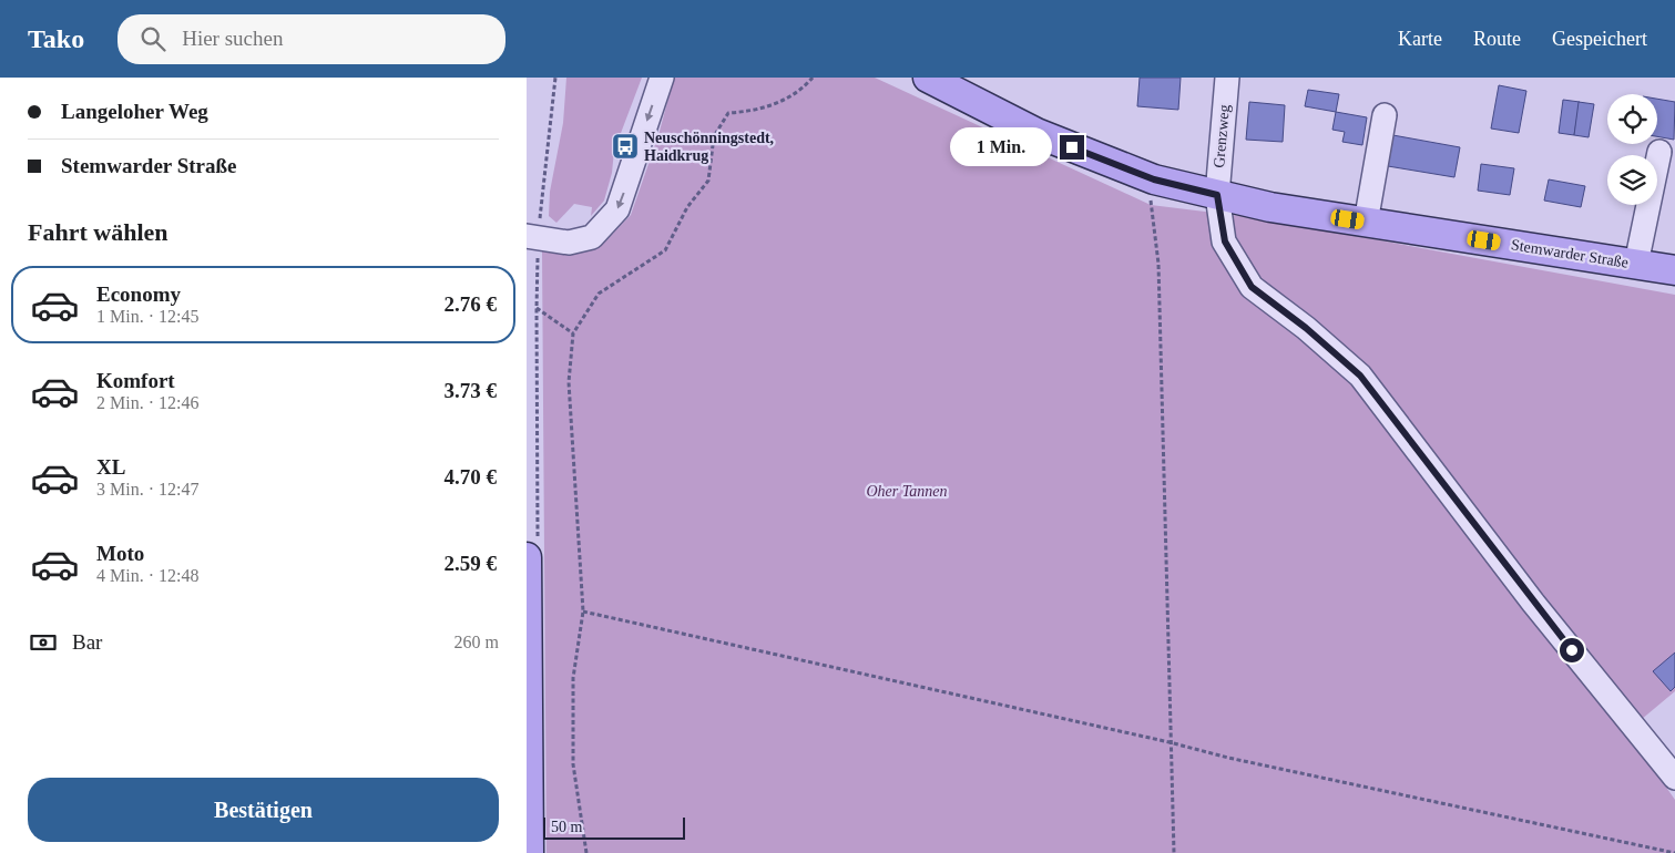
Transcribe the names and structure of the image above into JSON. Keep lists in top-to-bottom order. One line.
{"streets":{"main road":["Stemwarder Straße"],"street":["Grenzweg"]},"crossings":[["Grenzweg","Stemwarder Straße"]],"parks":["Oher Tannen"],"places":{"bus stop":["Neuschönningstedt, Haidkrug"]},"scale_bar":"50 m","page":{"header":"Tako","search":"Hier suchen","nav":["Karte","Route","Gespeichert"],"banner":["Langeloher Weg","Stemwarder Straße"],"bubble":"1 Min.","heading":"Fahrt wählen","list":[{"name":"Economy","note":"1 Min. · 12:45","value":"2.76 €"},{"name":"Komfort","note":"2 Min. · 12:46","value":"3.73 €"},{"name":"XL","note":"3 Min. · 12:47","value":"4.70 €"},{"name":"Moto","note":"4 Min. · 12:48","value":"2.59 €"}],"pay":["Bar","260 m"],"buttons":"Bestätigen","scale":"50 m"}}
